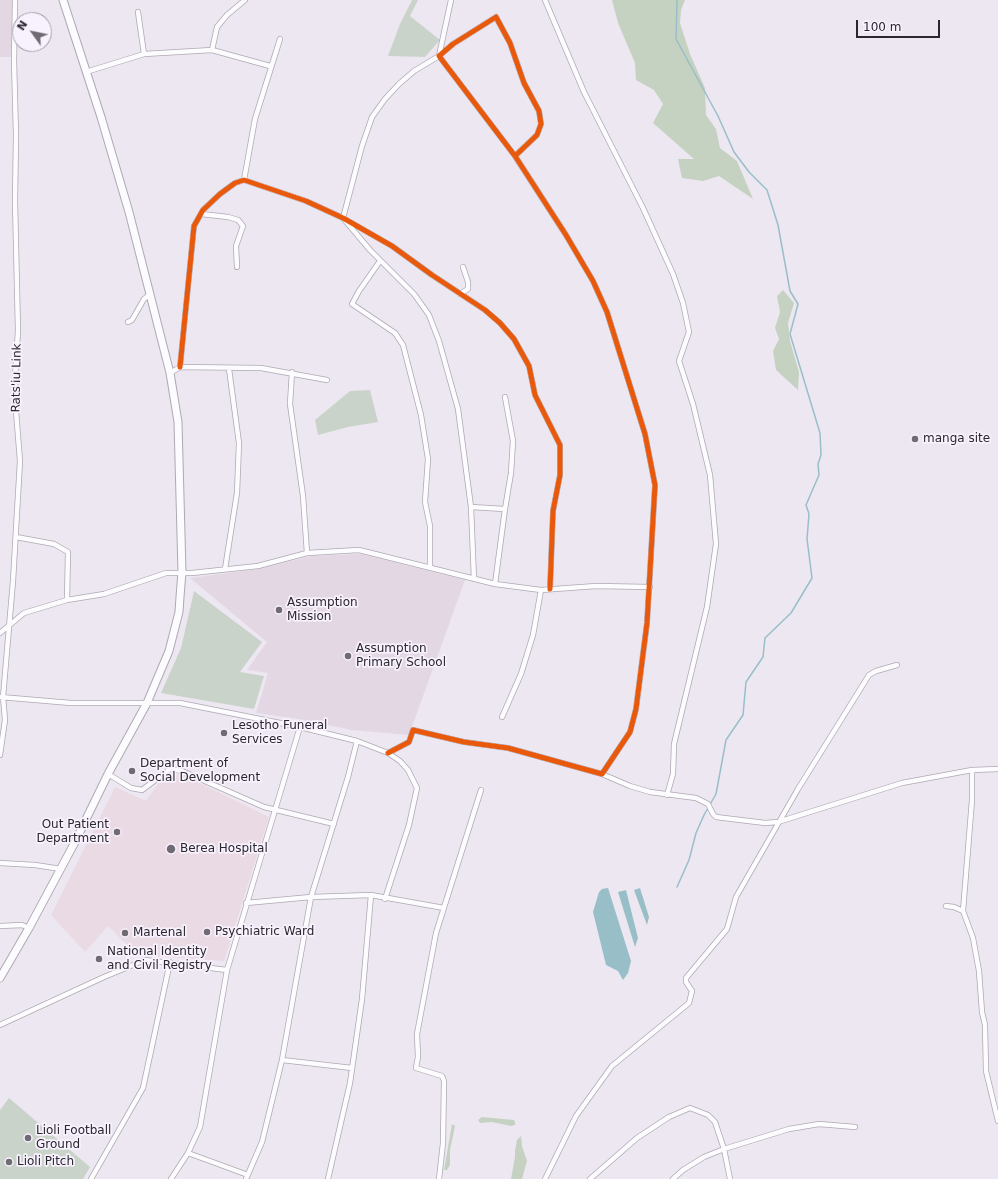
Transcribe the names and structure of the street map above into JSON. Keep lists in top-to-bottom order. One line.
{"streets":{"street":["Rats'iu Link"]},"places":["manga site","Assumption Mission","Assumption Primary School","Lesotho Funeral Services","Department of Social Development","Out Patient Department","Berea Hospital","Psychiatric Ward","Martenal","National Identity and Civil Registry","Lioli Football Ground","Lioli Pitch"],"scale_bar":"100 m","north":"top left"}
